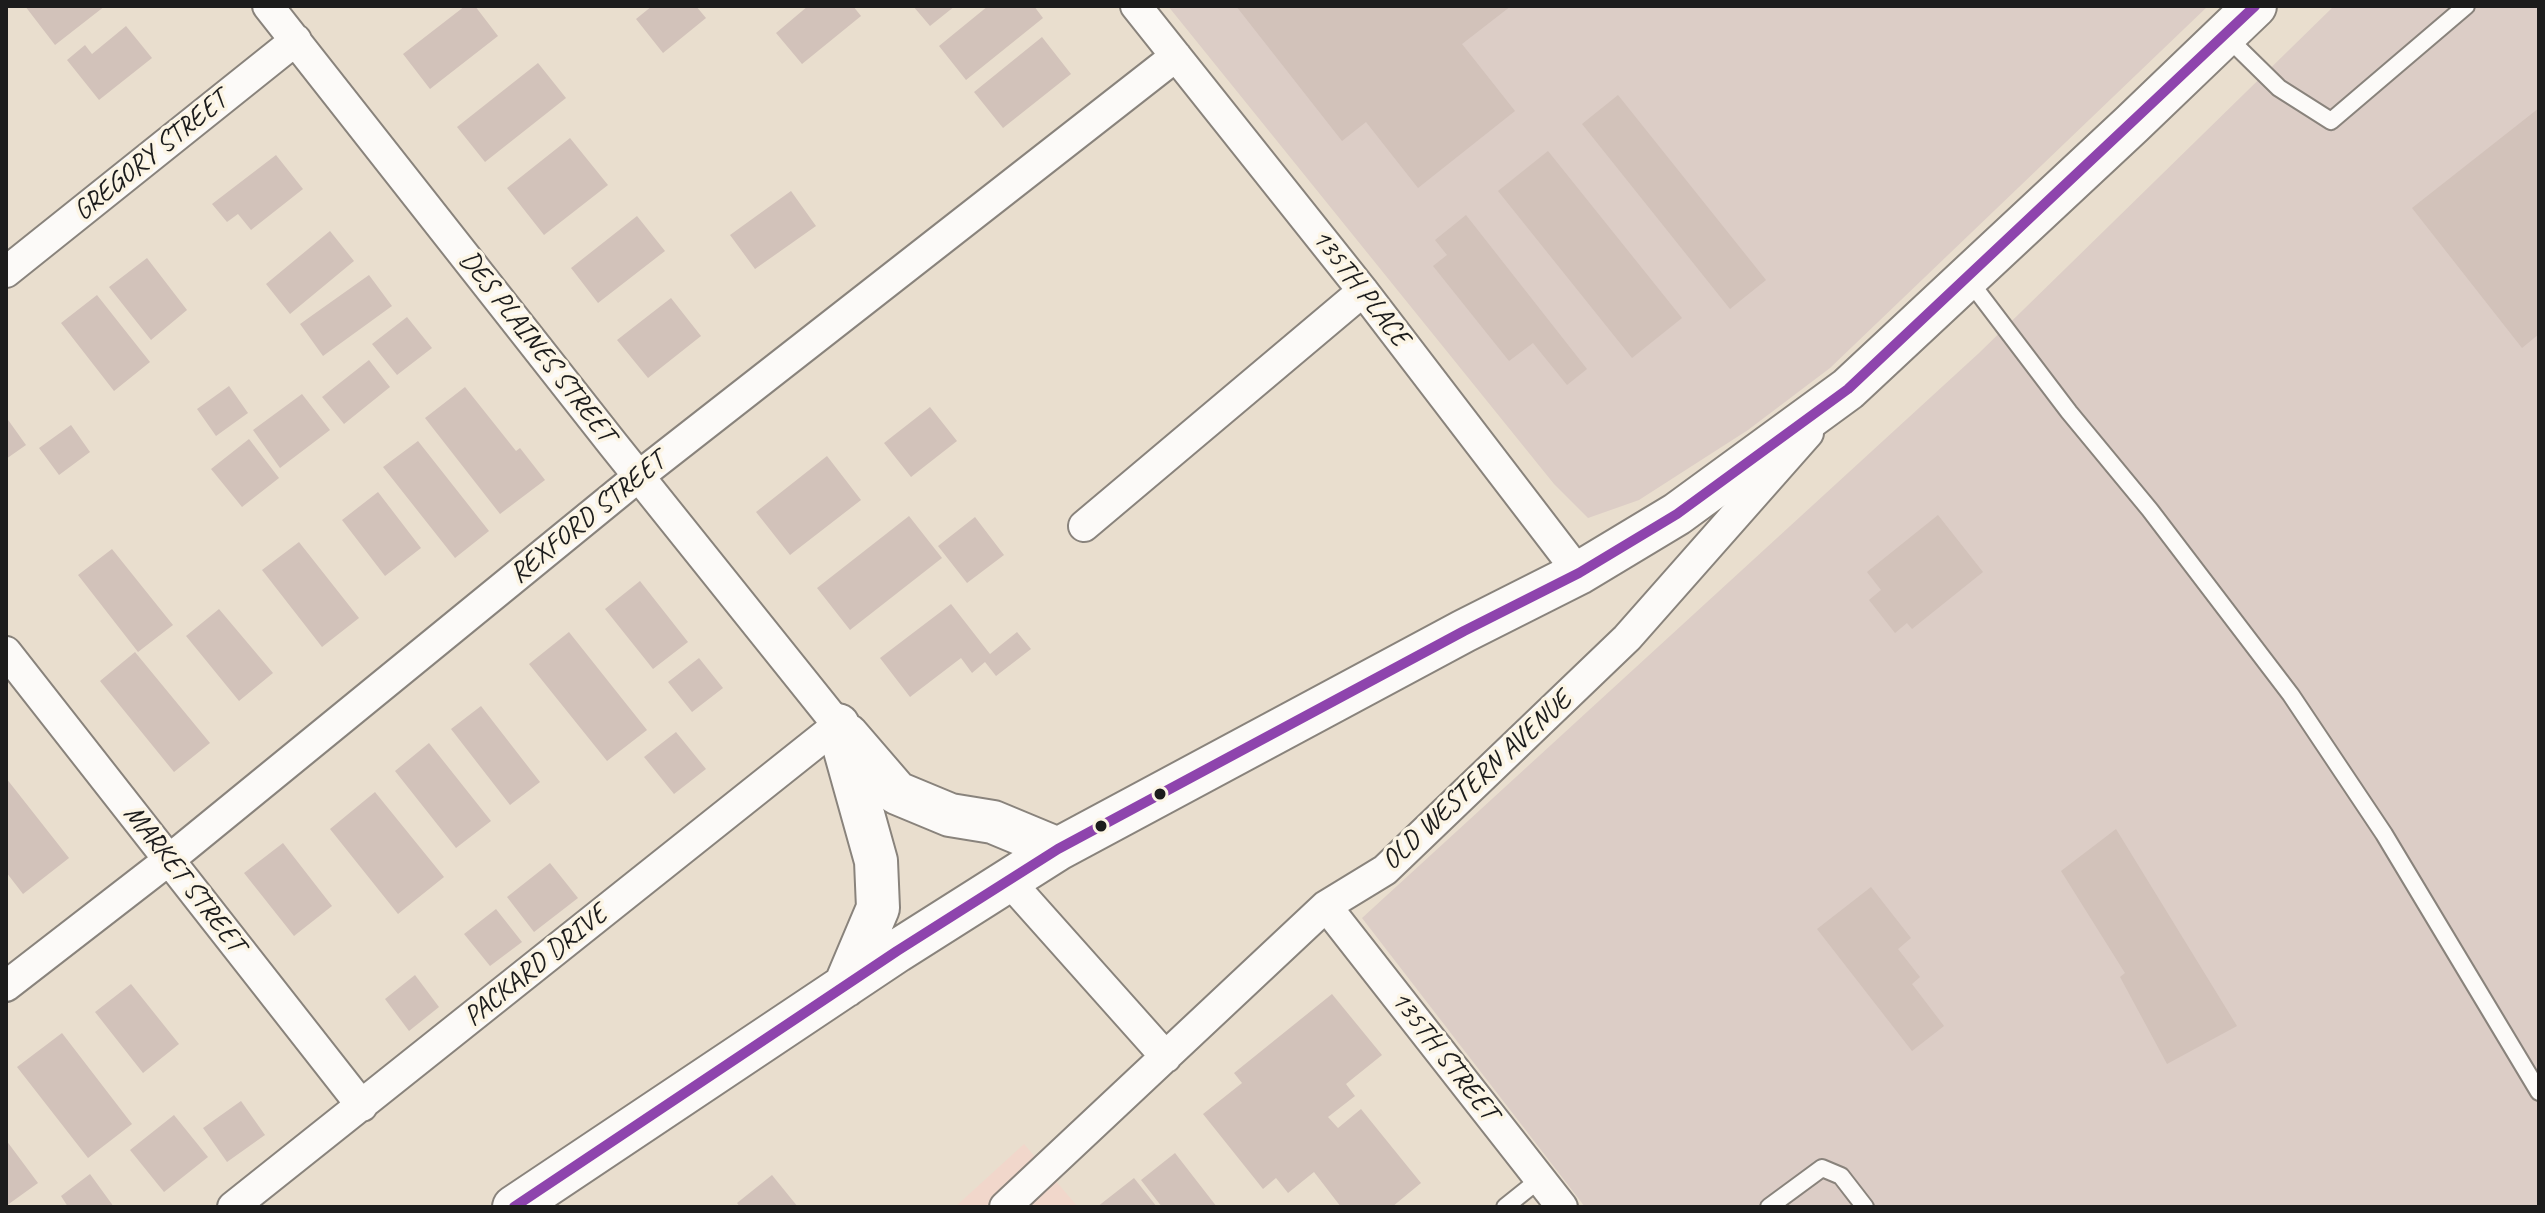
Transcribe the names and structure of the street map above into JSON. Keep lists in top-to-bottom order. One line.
{"streets":{"street":["GREGORY STREET","135TH PLACE","DES PLAINES STREET","REXFORD STREET","OLD WESTERN AVENUE","MARKET STREET","PACKARD DRIVE","135TH STREET"]},"crossings":[["GREGORY STREET","DES PLAINES STREET"],["135TH PLACE","REXFORD STREET"],["DES PLAINES STREET","REXFORD STREET"],["DES PLAINES STREET","PACKARD DRIVE"],["REXFORD STREET","MARKET STREET"],["OLD WESTERN AVENUE","135TH STREET"],["MARKET STREET","PACKARD DRIVE"]]}
